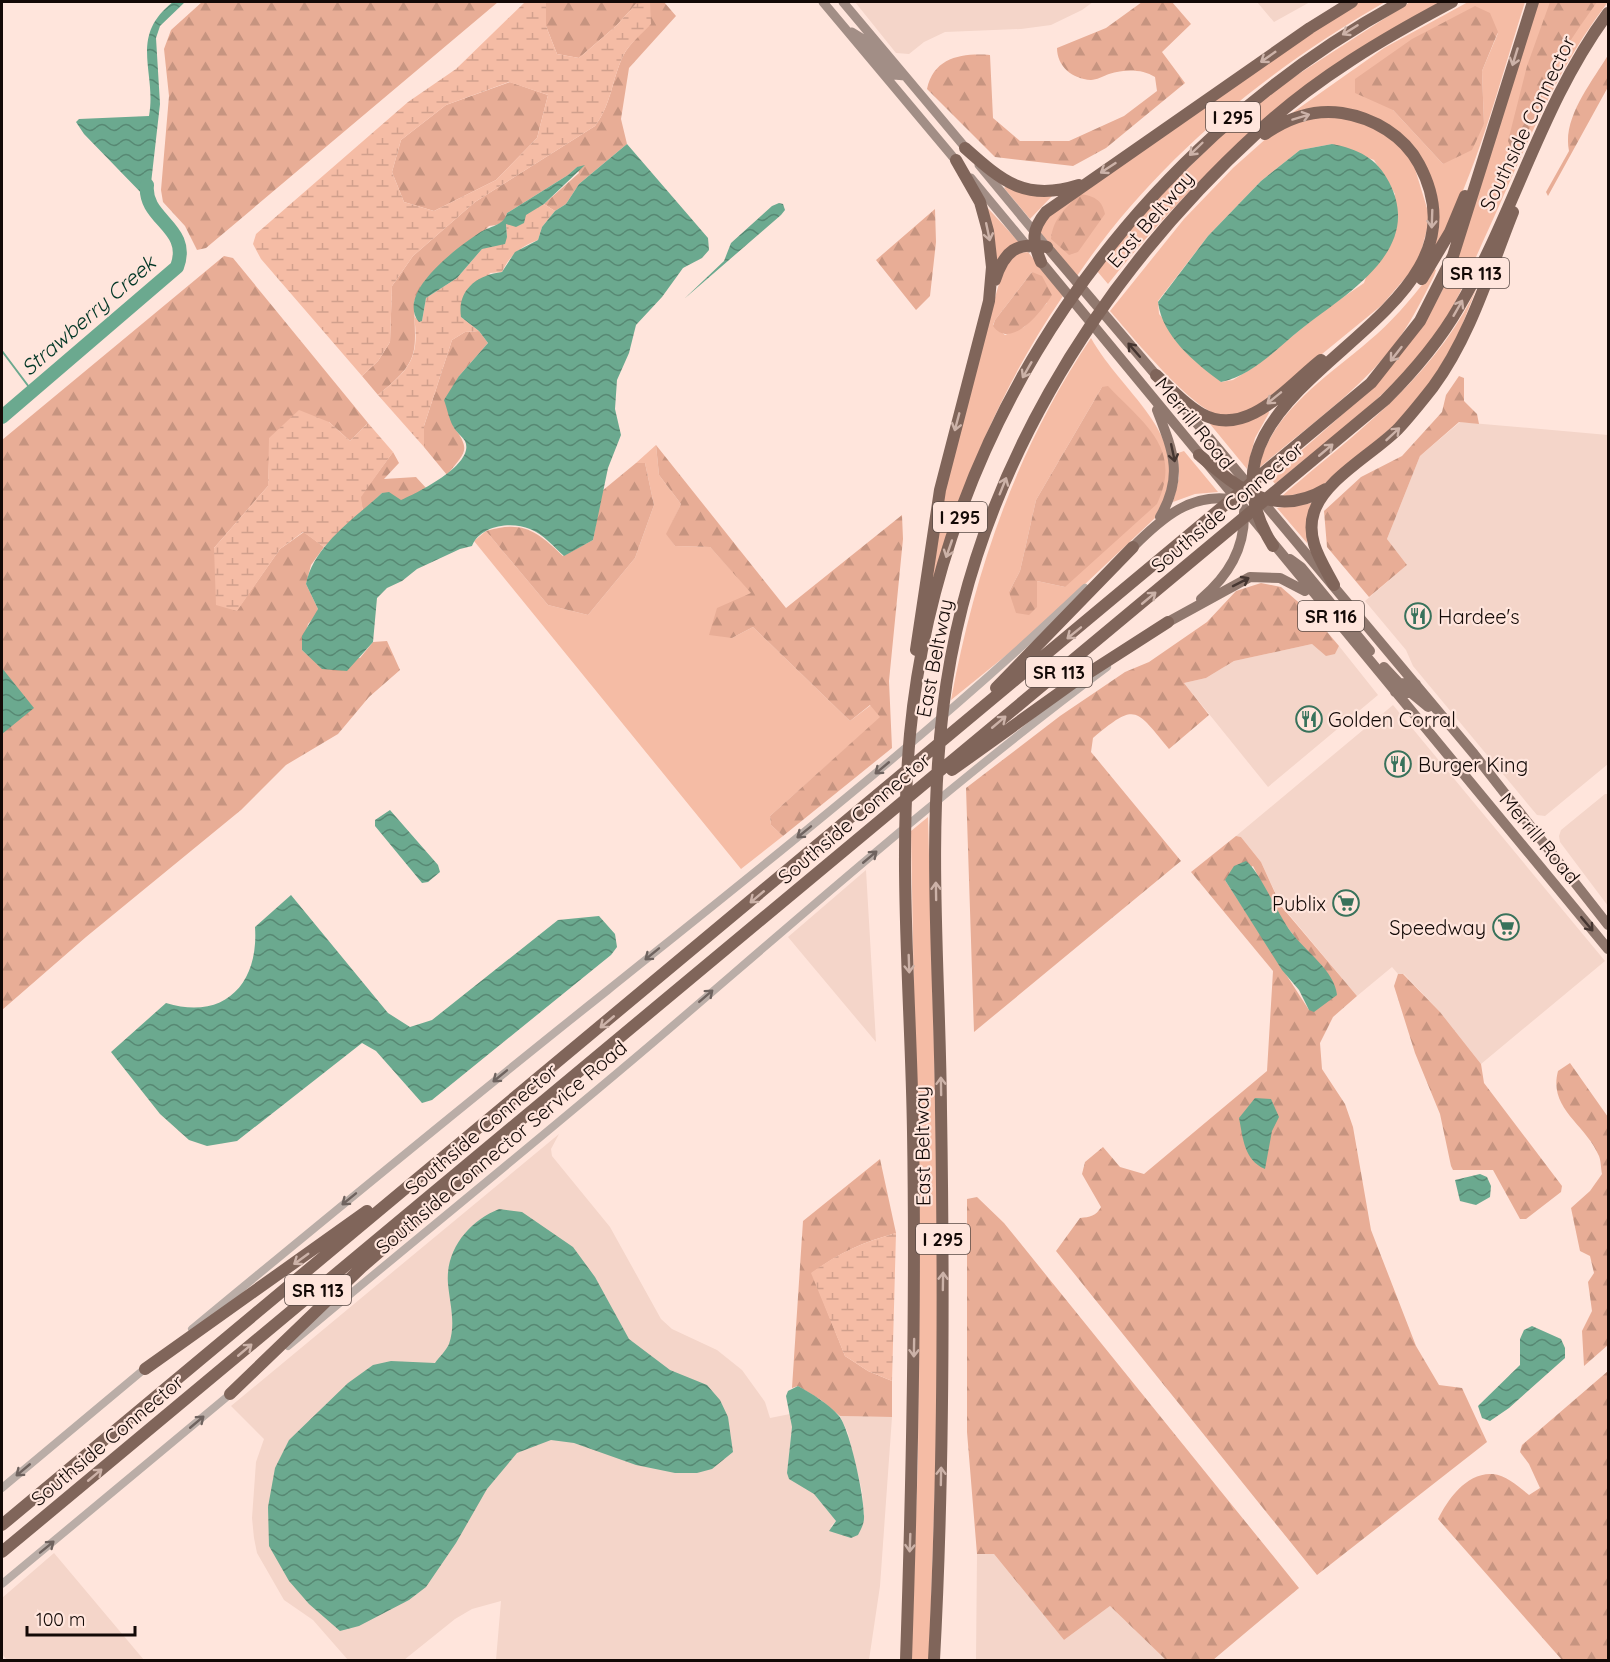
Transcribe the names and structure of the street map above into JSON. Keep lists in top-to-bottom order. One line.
{"streets":{"highway":["I 295","Southside Connector","East Beltway","SR 113"],"main road":["Merrill Road","SR 116"],"street":["Southside Connector Service Road"]},"one_way":["Southside Connector Service Road"],"water":["Strawberry Creek"],"places":{"restaurant":["Hardee's","Golden Corral","Burger King"],"supermarket":["Publix","Speedway"]},"scale_bar":"100 m"}
